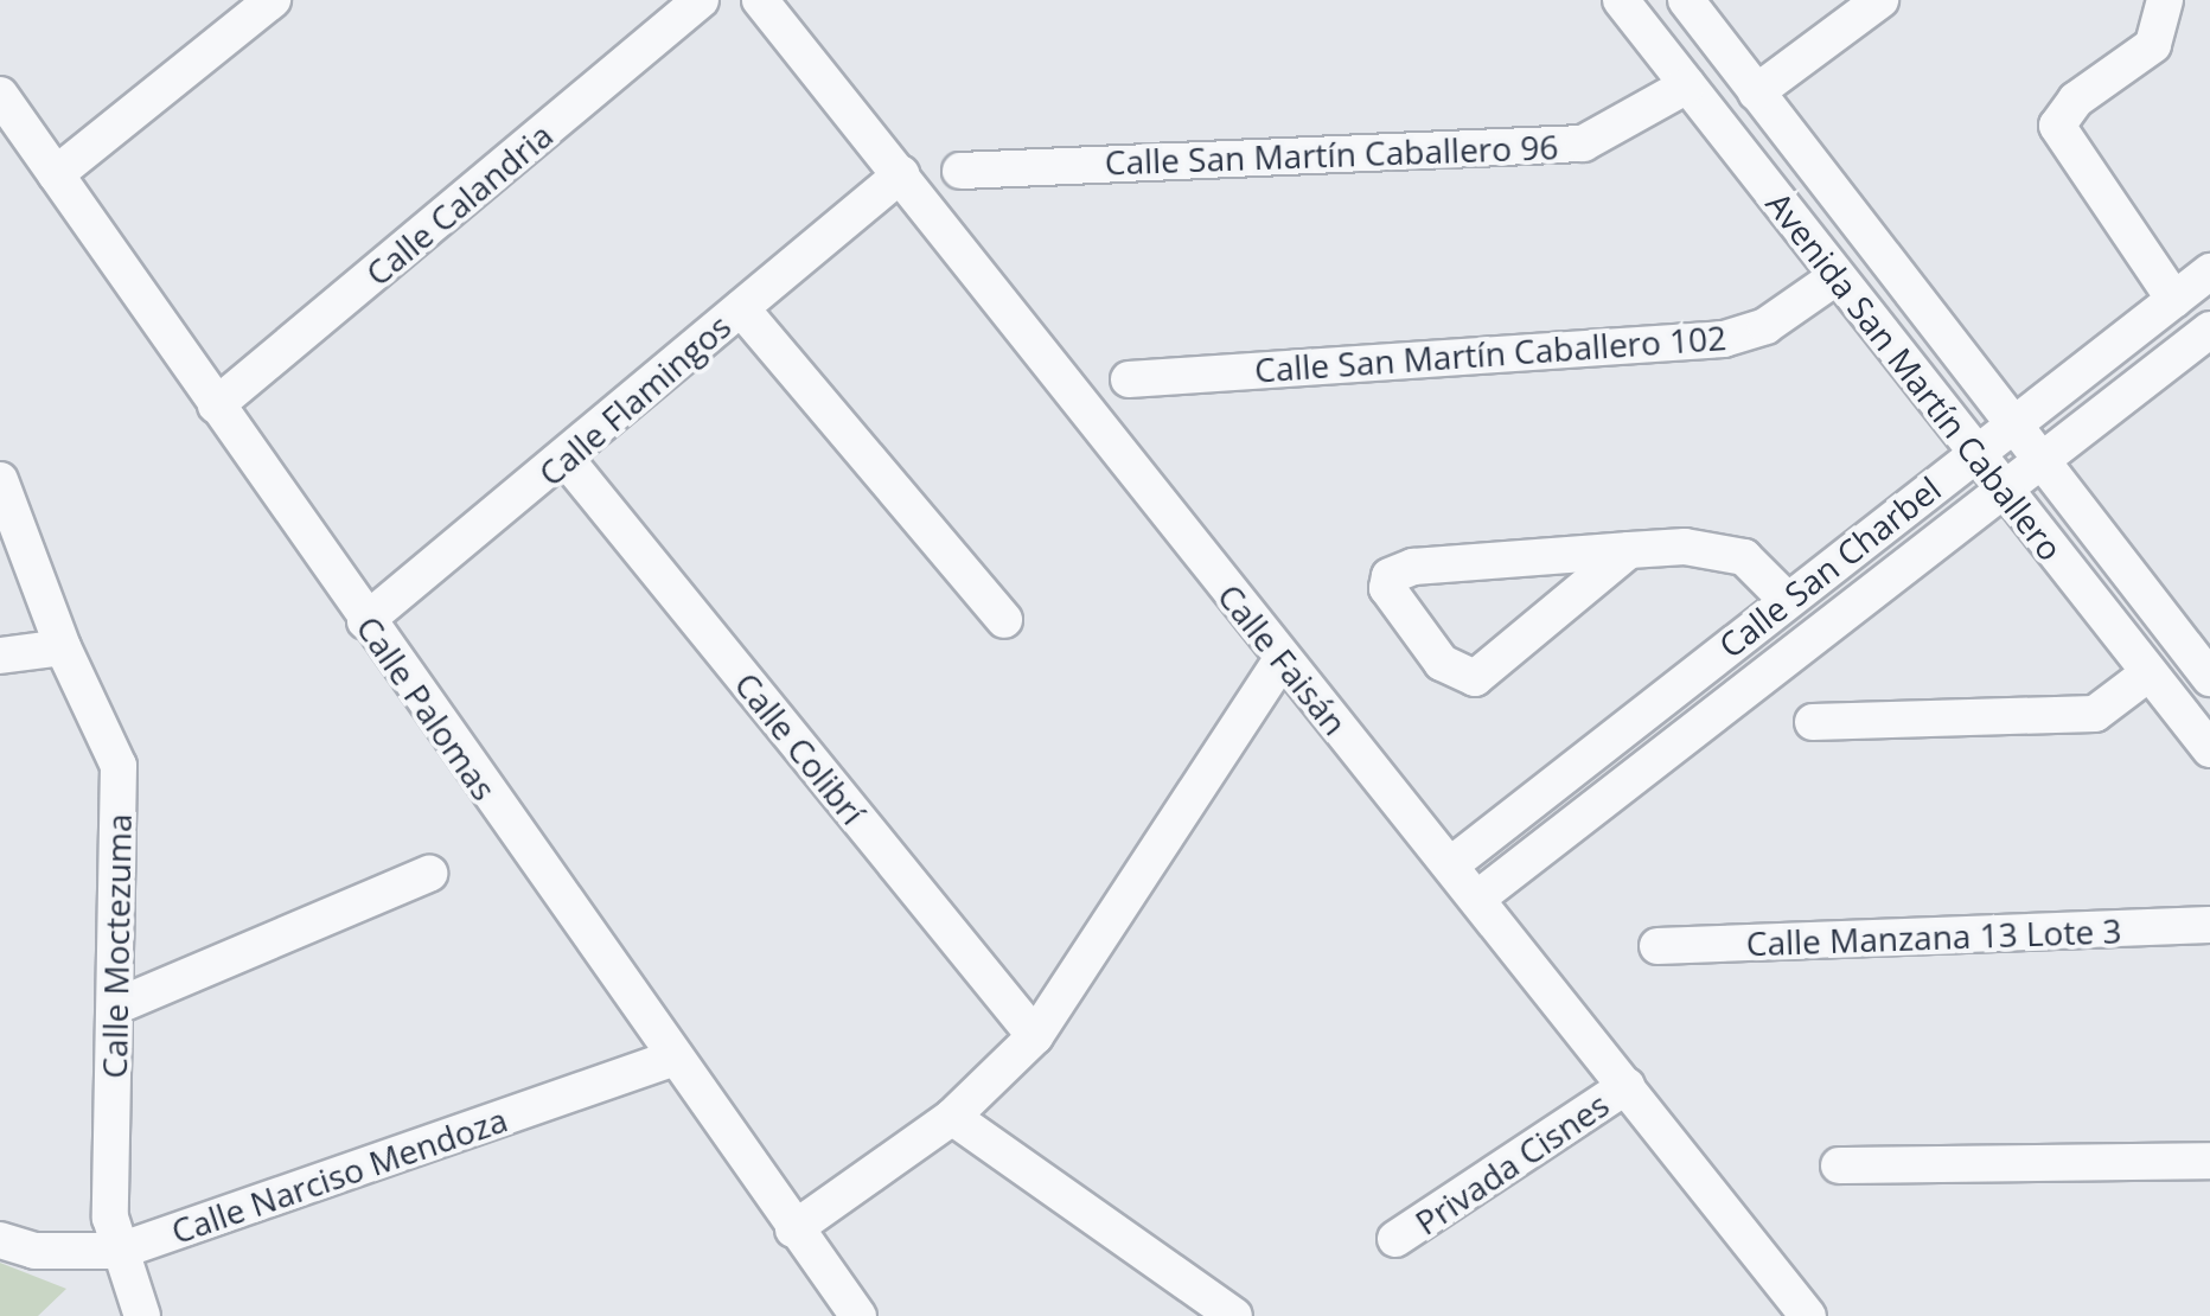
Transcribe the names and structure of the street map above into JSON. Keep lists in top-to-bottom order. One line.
{"streets":{"street":["Calle San Martín Caballero 96","Calle Calandria","Calle San Martín Caballero 102","Avenida San Martín Caballero","Calle Flamingos","Calle San Charbel","Calle Faisán","Calle Palomas","Calle Colibrí","Calle Manzana 13 Lote 3","Calle Moctezuma","Privada Cisnes","Calle Narciso Mendoza"]},"crossings":[["Calle San Martín Caballero 96","Avenida San Martín Caballero"],["Calle Calandria","Calle Palomas"],["Calle San Martín Caballero 102","Avenida San Martín Caballero"],["Avenida San Martín Caballero","Calle San Charbel"],["Calle Flamingos","Calle Faisán"],["Calle Flamingos","Calle Palomas"],["Calle Flamingos","Calle Colibrí"],["Calle San Charbel","Calle Faisán"],["Calle Faisán","Privada Cisnes"],["Calle Palomas","Calle Narciso Mendoza"],["Calle Moctezuma","Calle Narciso Mendoza"]]}
